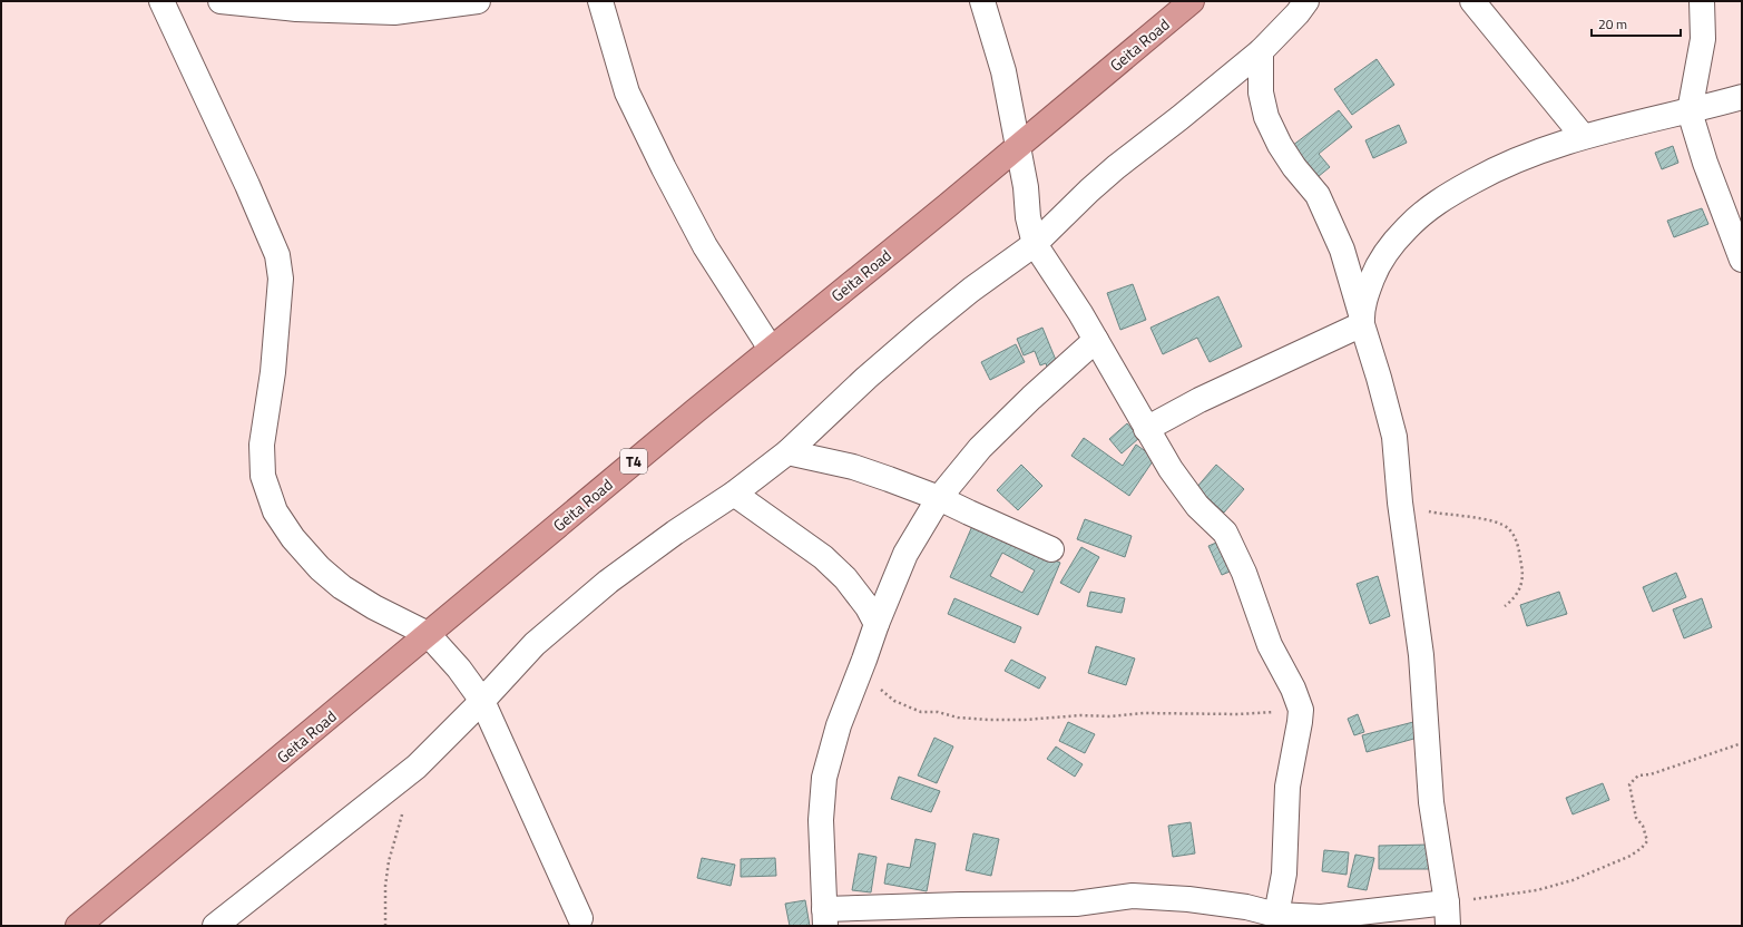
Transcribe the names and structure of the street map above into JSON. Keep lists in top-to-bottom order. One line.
{"streets":{"highway":["Geita Road","T4"]},"scale_bar":"20 m"}
